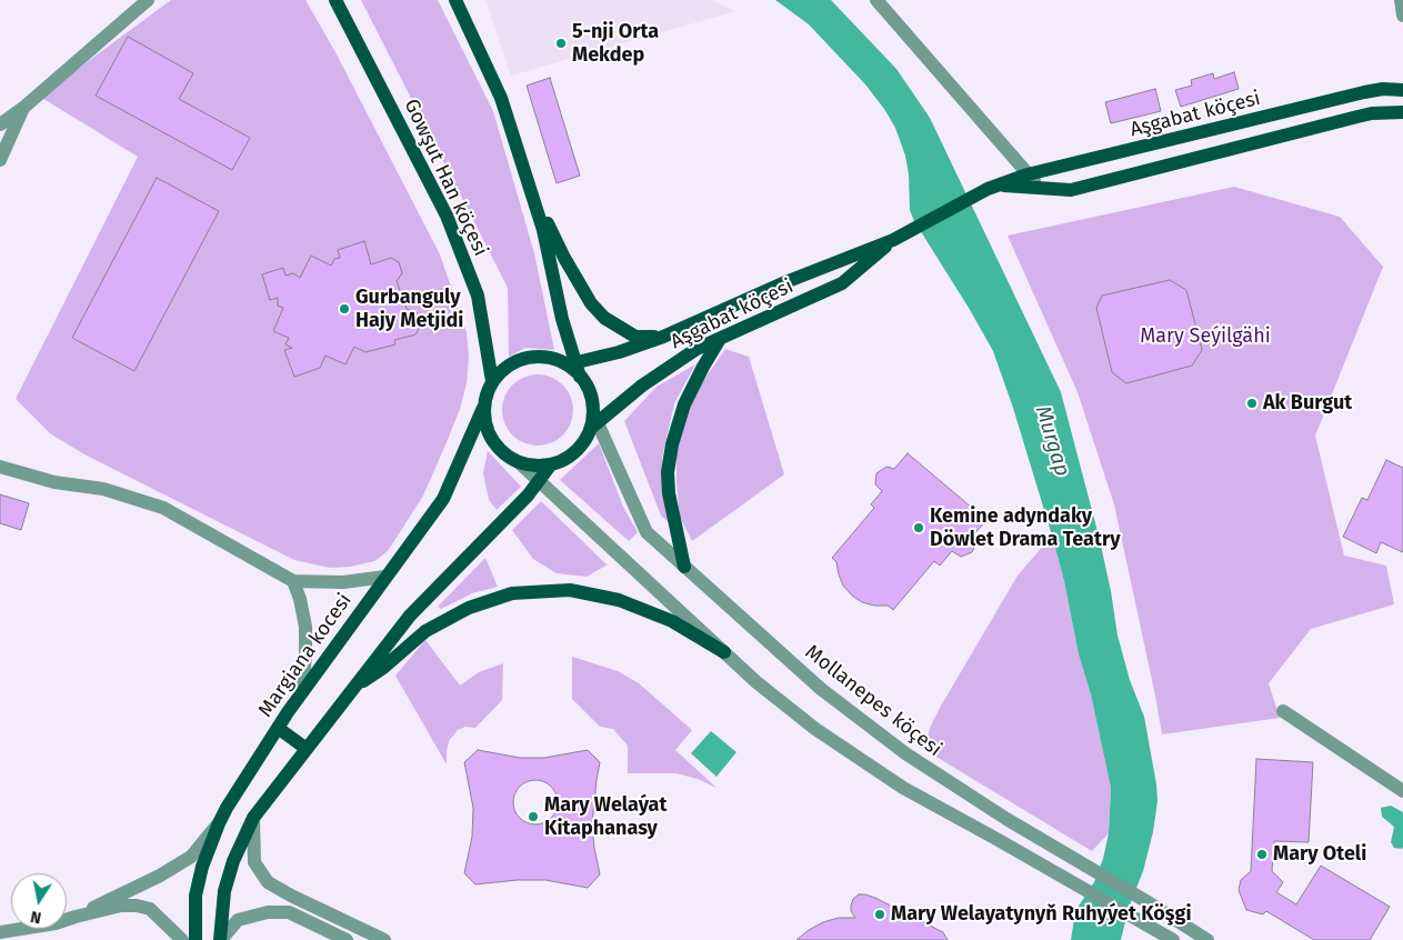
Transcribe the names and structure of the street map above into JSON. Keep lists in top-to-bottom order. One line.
{"streets":{"main road":["Aşgabat köçesi","Gowşut Han köçesi","Margiana kocesi"],"street":["Mollanepes köçesi"]},"crossings":[["Aşgabat köçesi","Gowşut Han köçesi"],["Aşgabat köçesi","Margiana kocesi"],["Aşgabat köçesi","Mollanepes köçesi"],["Gowşut Han köçesi","Margiana kocesi"],["Gowşut Han köçesi","Mollanepes köçesi"],["Margiana kocesi","Mollanepes köçesi"]],"water":["Murgap"],"parks":["Mary Seýilgähi"],"places":["5-nji Orta Mekdep","Gurbanguly Hajy Metjidi","Ak Burgut","Kemine adyndaky Döwlet Drama Teatry","Mary Welaýat Kitaphanasy","Mary Oteli","Mary Welayatynyň Ruhyýet Köşgi"],"north":"bottom"}
